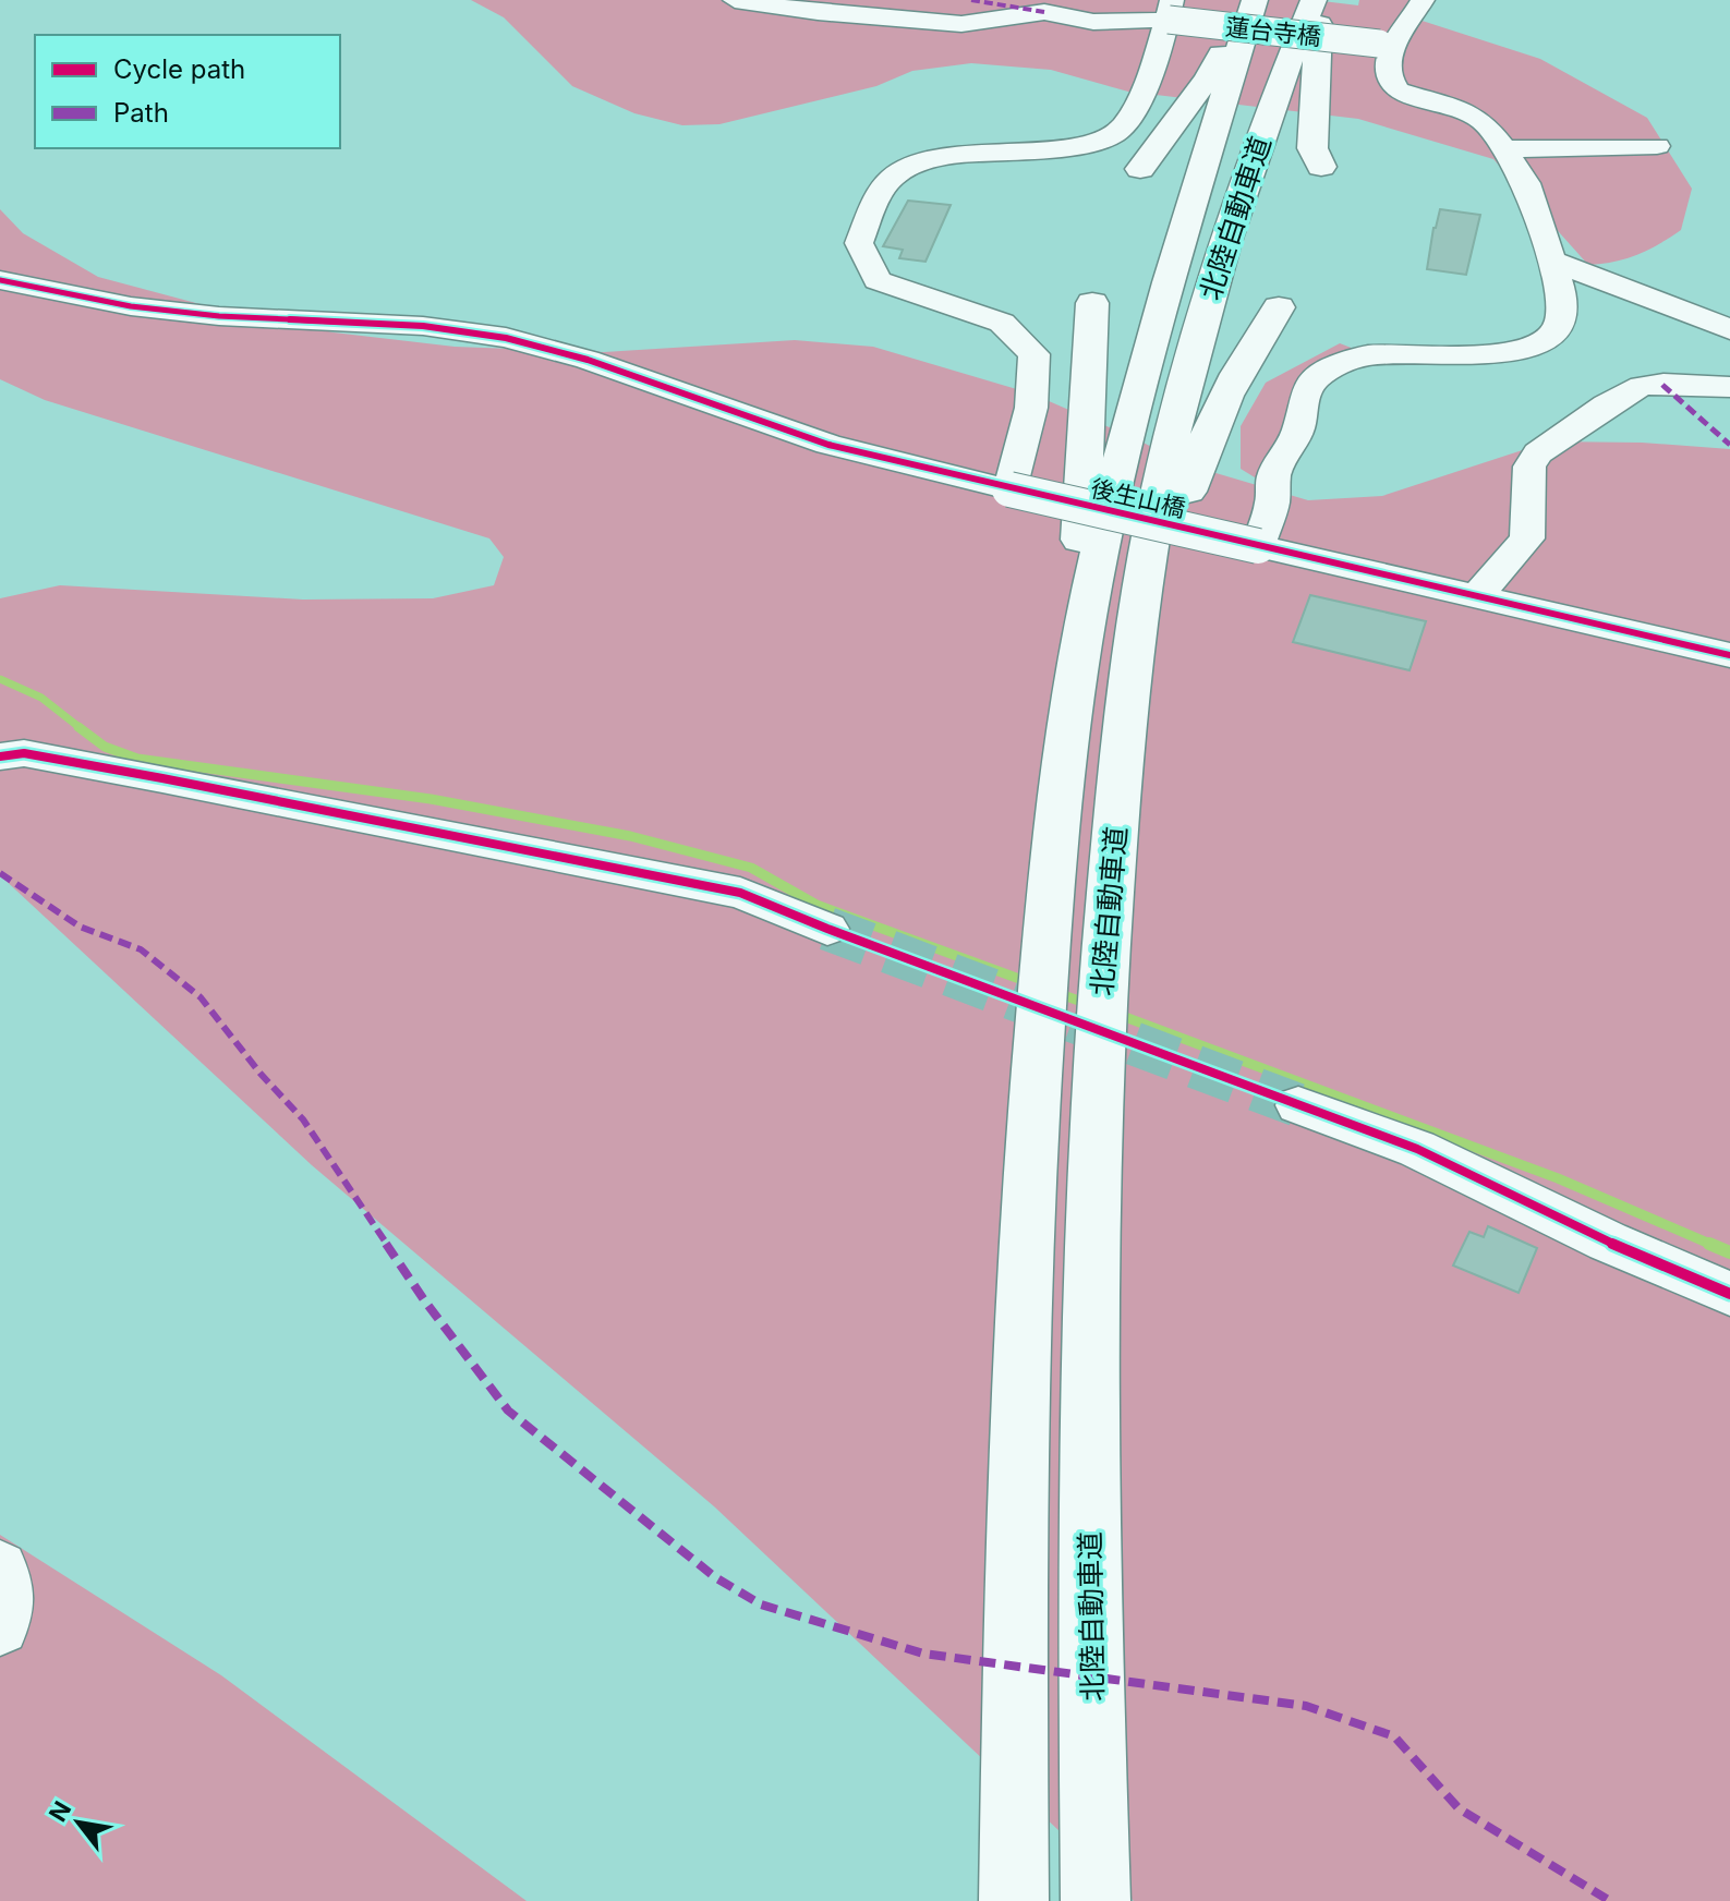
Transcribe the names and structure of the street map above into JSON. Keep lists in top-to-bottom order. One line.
{"streets":{"highway":["北陸自動車道"],"street":["蓮台寺橋","後生山橋"]},"legend":["Cycle path","Path"],"north":"top left"}
